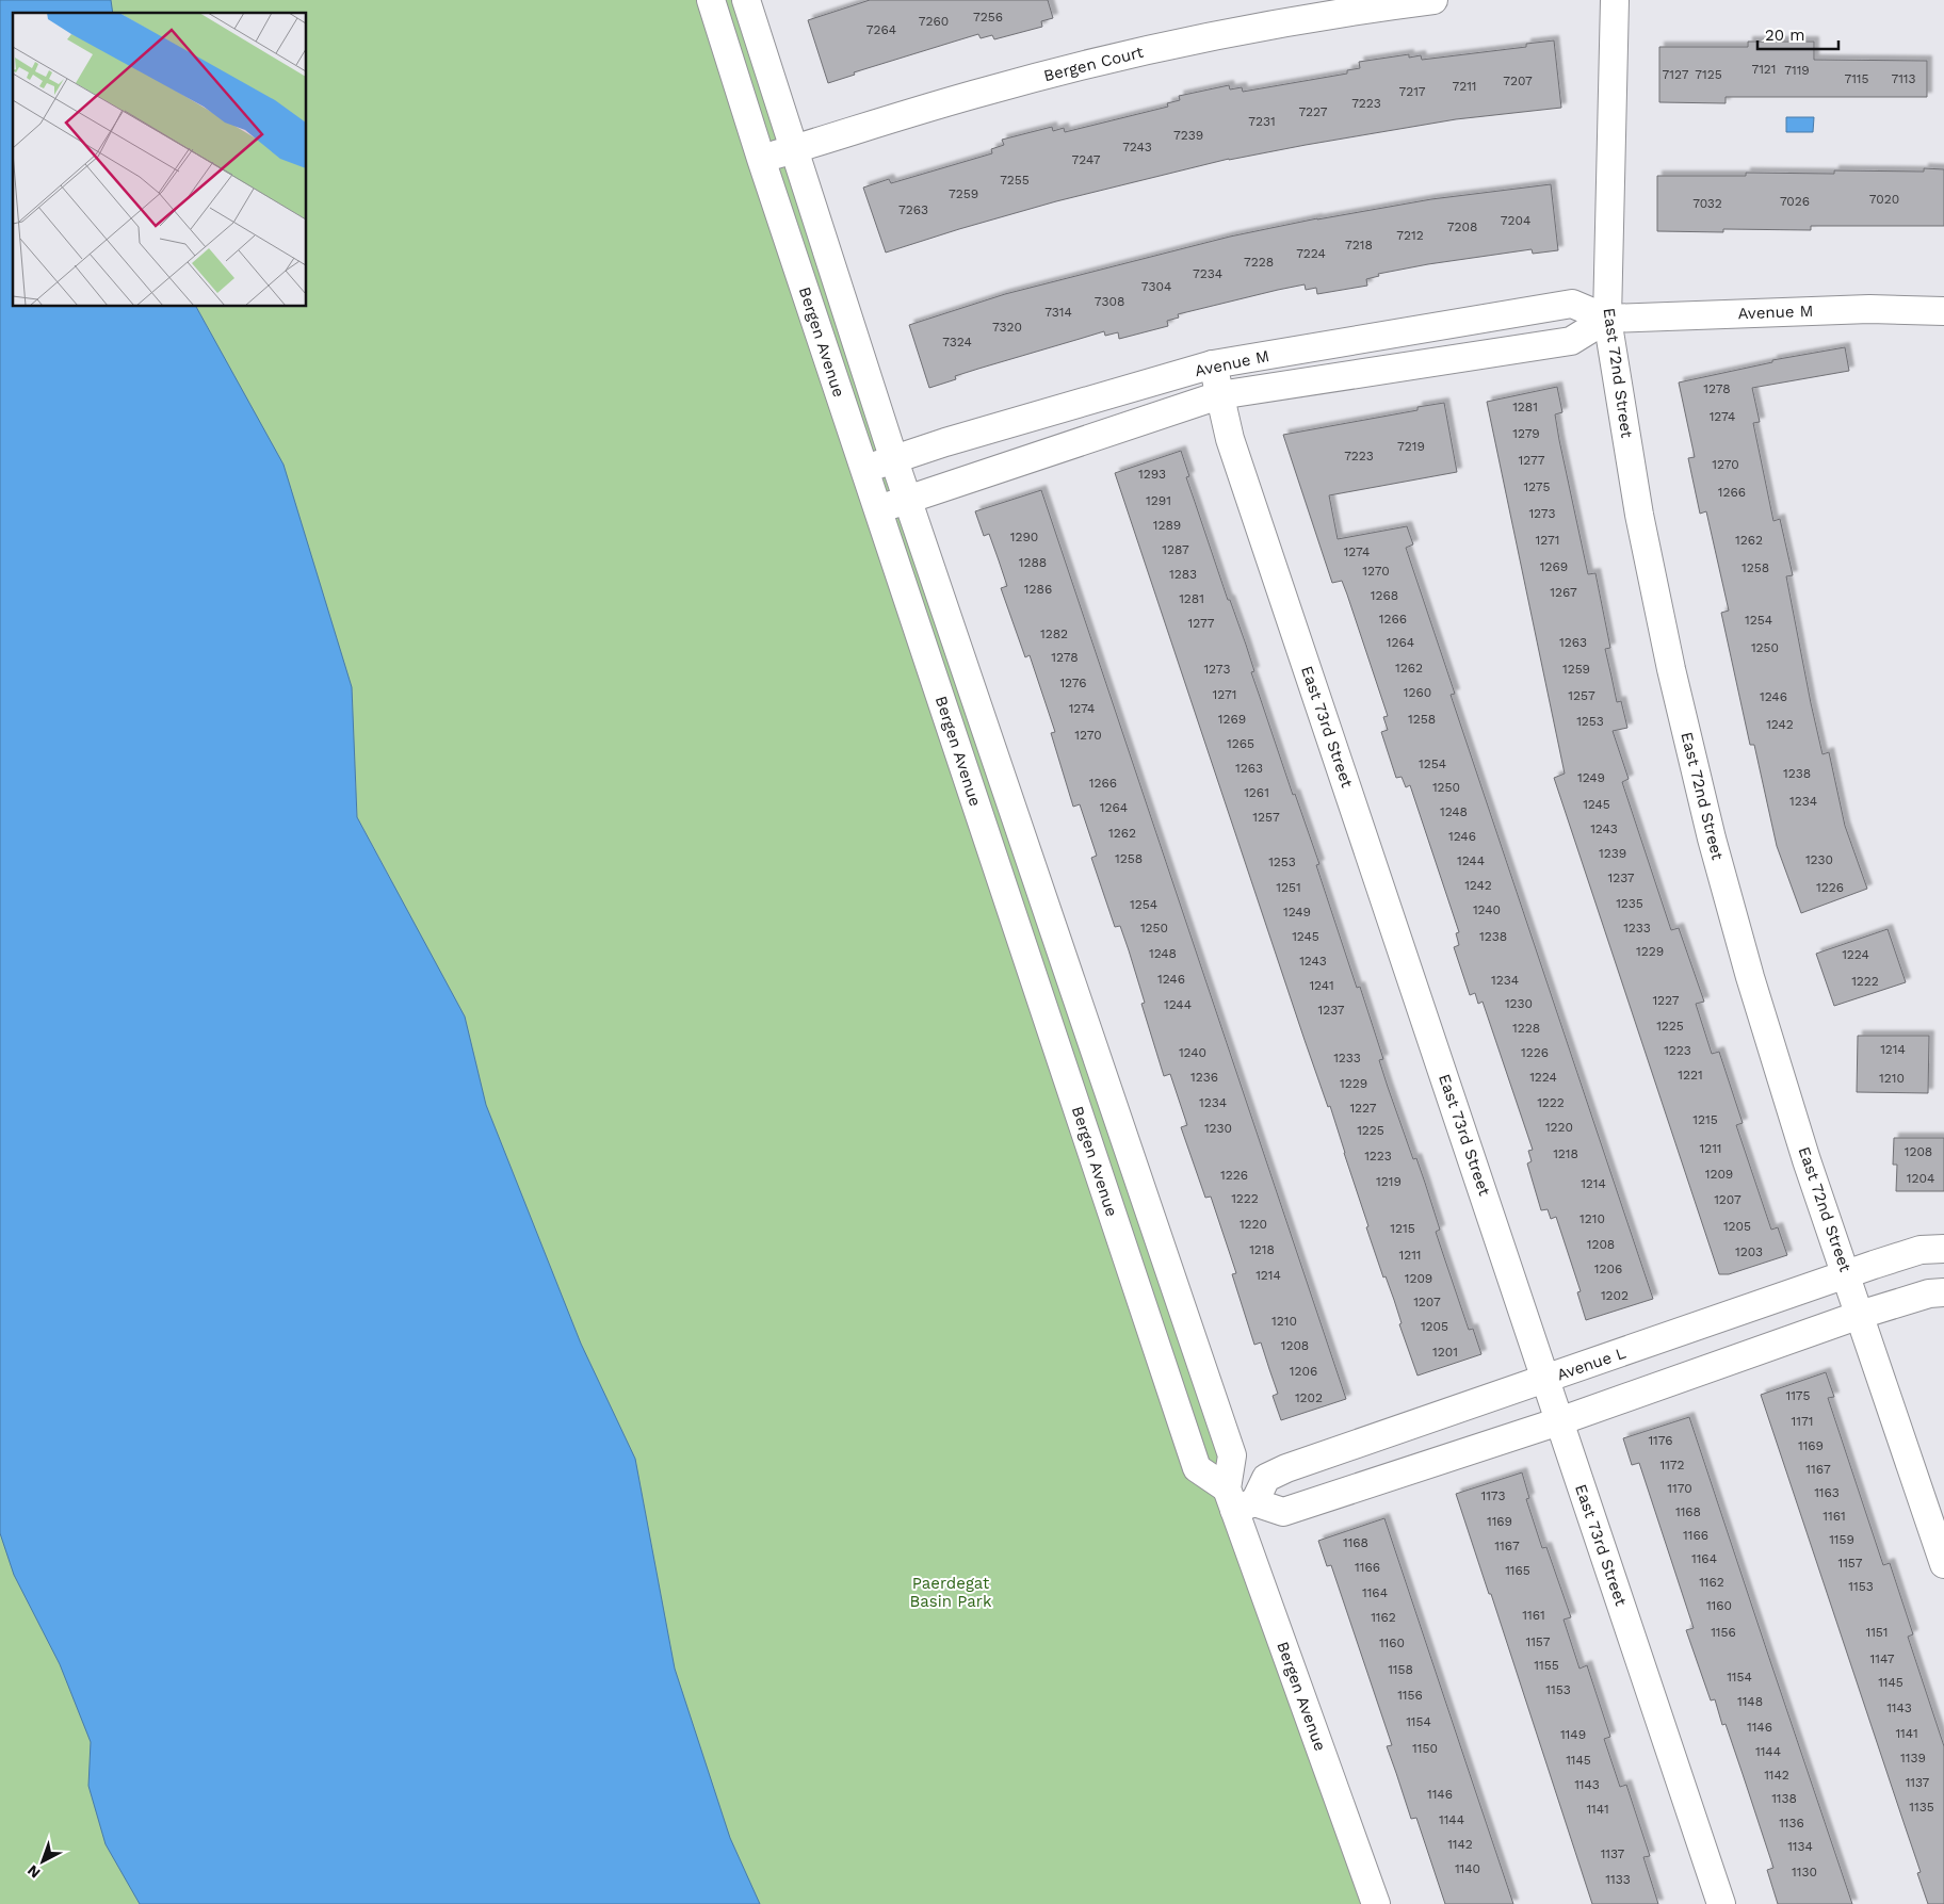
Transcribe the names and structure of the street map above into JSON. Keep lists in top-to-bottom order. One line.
{"streets":{"street":["Bergen Court","Avenue M","Bergen Avenue","East 72nd Street","East 73rd Street","Avenue L"]},"crossings":[["Bergen Court","Bergen Avenue"],["Avenue M","Bergen Avenue"],["Avenue M","East 72nd Street"],["Avenue M","East 73rd Street"],["Bergen Avenue","Avenue L"],["East 72nd Street","Avenue L"],["East 73rd Street","Avenue L"]],"parks":["Paerdegat Basin Park"],"house_numbers":["7256","7260","7264","7121","7119","7127","7125","7115","7113","7207","7211","7217","7223","7227","7231","7239","7243","7247","7255","7259","7020","7026","7032","7263","7204","7208","7212","7218","7224","7228","7234","7304","7308","7314","7320","7324","1278","1281","1274","1279","7219","7223","1277","1270","1293","1275","1266","1291","1273","1289","1290","1271","1262","1287","1274","1288","1269","1258","1270","1283","1286","1267","1268","1281","1266","1254","1277","1282","1264","1263","1250","1278","1262","1273","1259","1276","1260","1271","1257","1246","1274","1269","1258","1253","1242","1270","1265","1254","1263","1238","1249","1266","1250","1261","1234","1245","1264","1248","1257","1243","1262","1246","1239","1258","1230","1244","1253","1237","1242","1251","1226","1235","1254","1240","1249","1250","1233","1245","1238","1229","1248","1224","1243","1246","1234","1222","1241","1227","1230","1244","1237","1225","1228","1214","1223","1240","1226","1233","1221","1236","1224","1210","1229","1234","1222","1227","1215","1220","1230","1225","1211","1208","1218","1223","1209","1226","1204","1219","1214","1222","1207","1210","1220","1205","1215","1208","1218","1203","1211","1206","1214","1209","1202","1207","1210","1205","1208","1201","1206","1175","1202","1171","1176","1169","1172","1167","1170","1163","1173","1168","1161","1169","1166","1159","1168","1167","1164","1157","1166","1165","1162","1153","1164","1160","1161","1162","1156","1151","1157","1160","1147","1155","1158","1154","1145","1153","1156","1148","1143","1154","1146","1141","1149","1150","1144","1139","1145","1142","1137","1143","1146","1138","1135","1141","1144","1136","1142","1134","1137","1140","1130","1133"],"scale_bar":"20 m","north":"bottom left"}
